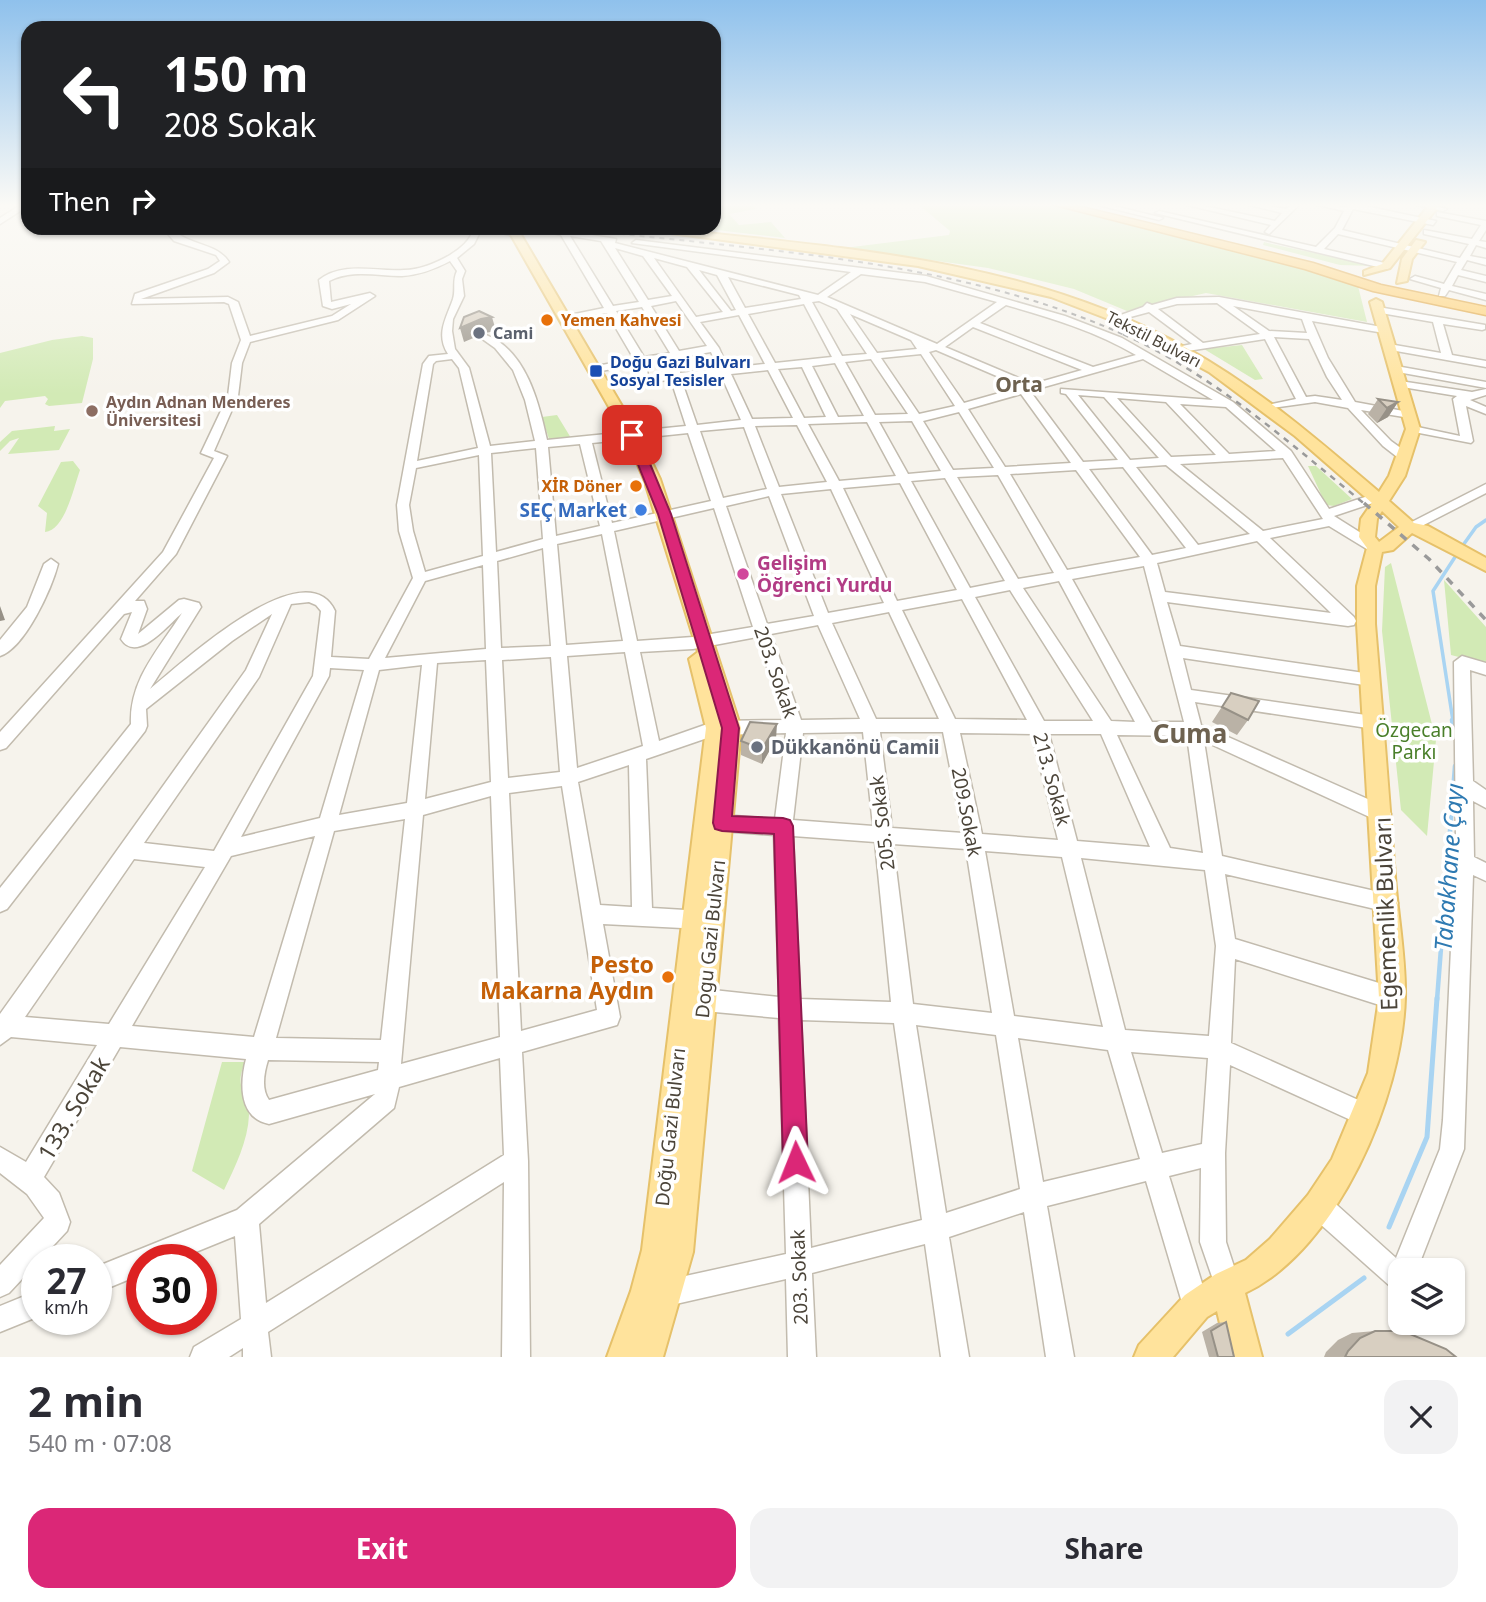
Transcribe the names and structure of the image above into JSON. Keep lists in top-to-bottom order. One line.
{"streets":{"main road":["Tekstil Bulvarı","Egemenlik Bulvarı","Dogu Gazi Bulvarı","Doğu Gazi Bulvarı"],"street":["203. Sokak","213. Sokak","209.Sokak","205. Sokak","133. Sokak"]},"crossings":[["213. Sokak","Egemenlik Bulvarı"],["Dogu Gazi Bulvarı","Doğu Gazi Bulvarı"]],"districts":["Orta","Cuma"],"water":["Tabakhane Çayı"],"parks":["Özgecan Parkı"],"places":{"other":["Yemen Kahvesi","Cami","Aydın Adnan Menderes Üniversitesi","XİR Döner","SEÇ Market","Gelişim Öğrenci Yurdu","Dükkanönü Camii","Pesto Makarna Aydın"],"transit":["Doğu Gazi Bulvarı Sosyal Tesisler"]},"page":{"turn":["150 m","208 Sokak"],"then":"Then","speed":"27 km/h","limit":"30","heading":["2 min","540 m · 07:08"],"buttons":["Exit","Share"]}}
